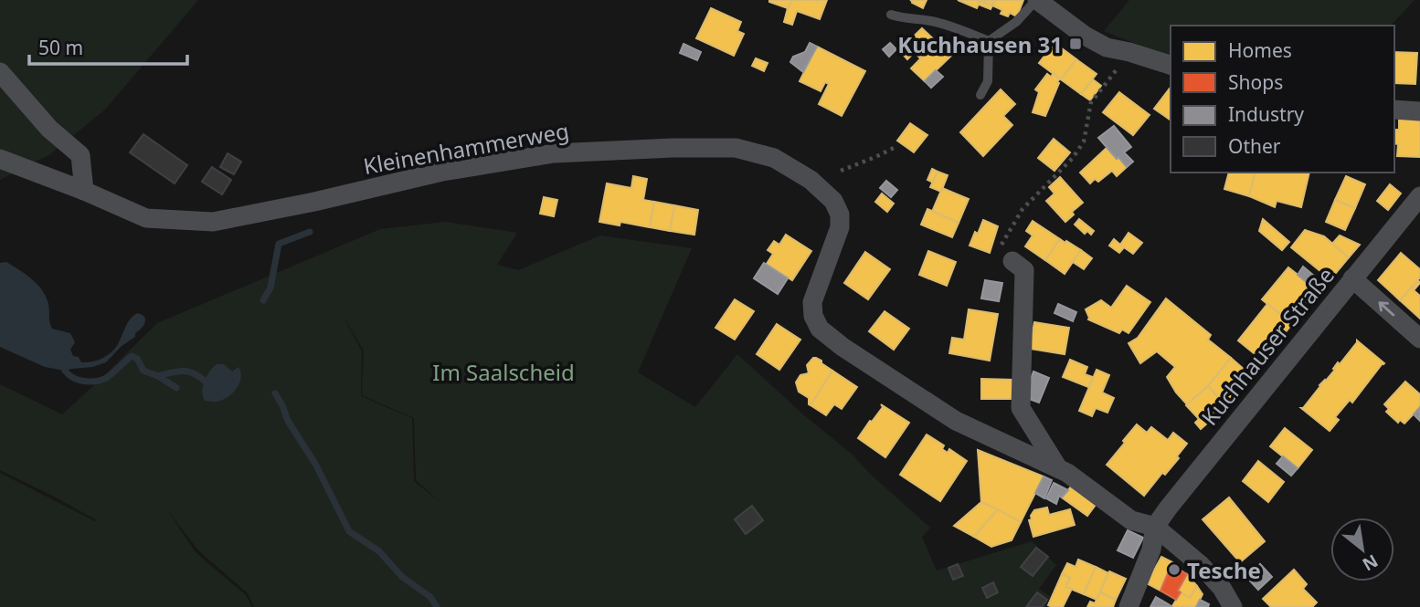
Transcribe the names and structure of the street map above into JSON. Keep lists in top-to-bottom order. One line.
{"streets":{"street":["Kleinenhammerweg","Kuchhauser Straße"]},"crossings":[["Kleinenhammerweg","Kuchhauser Straße"]],"parks":["Im Saalscheid"],"places":{"transit":["Kuchhausen 31"],"other":["Tesche"]},"legend":["Homes","Shops","Industry","Other"],"scale_bar":"50 m","north":"bottom right"}
